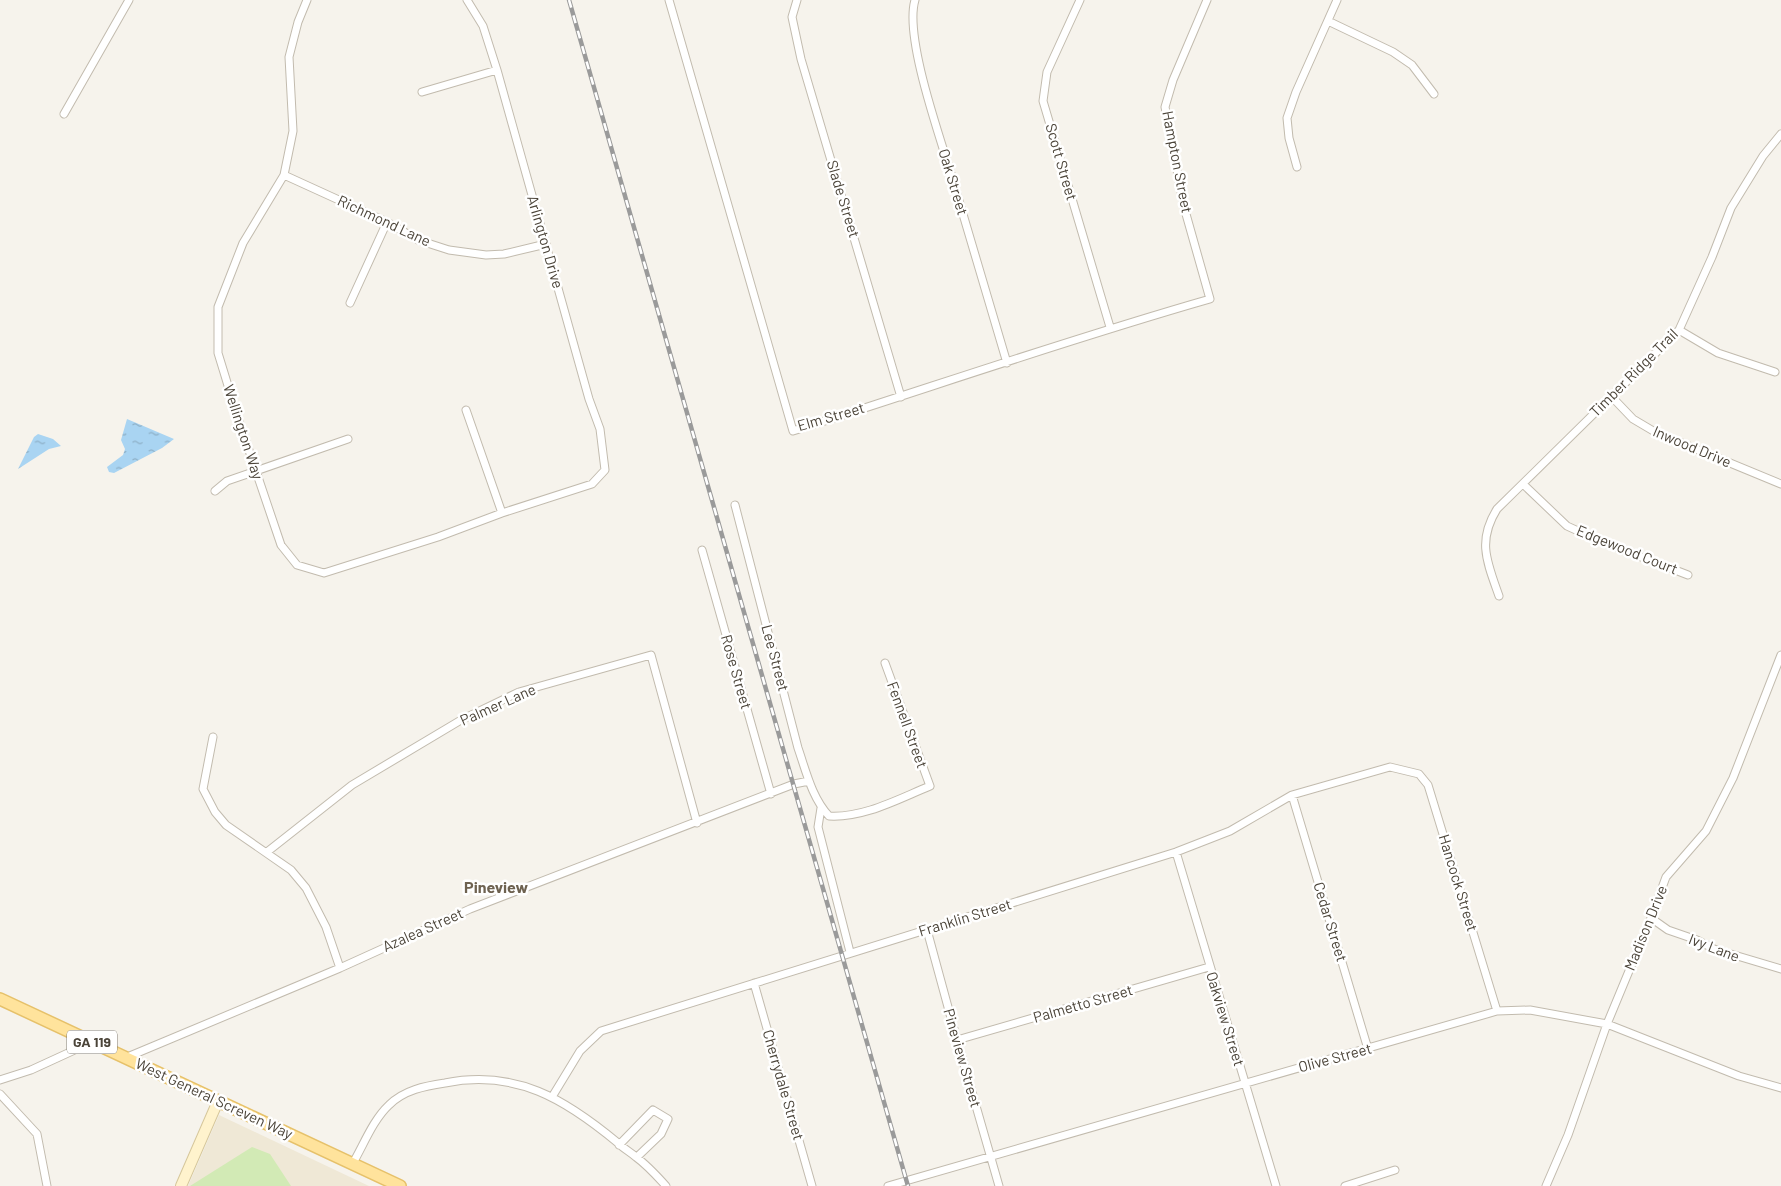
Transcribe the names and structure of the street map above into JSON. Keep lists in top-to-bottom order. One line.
{"streets":{"main road":["GA 119","West General Screven Way"],"street":["Scott Street","Hampton Street","Oak Street","Slade Street","Richmond Lane","Arlington Drive","Timber Ridge Trail","Elm Street","Wellington Way","Inwood Drive","Edgewood Court","Lee Street","Rose Street","Palmer Lane","Fennell Street","Hancock Street","Franklin Street","Cedar Street","Madison Drive","Azalea Street","Ivy Lane","Palmetto Street","Oakview Street","Pineview Street","Olive Street","Cherrydale Street"]},"crossings":[["Scott Street","Elm Street"],["Hampton Street","Elm Street"],["Oak Street","Elm Street"],["Slade Street","Elm Street"],["Richmond Lane","Arlington Drive"],["Richmond Lane","Wellington Way"],["Arlington Drive","Wellington Way"],["Timber Ridge Trail","Inwood Drive"],["Timber Ridge Trail","Edgewood Court"],["Lee Street","Fennell Street"],["Lee Street","Franklin Street"],["Lee Street","Azalea Street"],["Rose Street","Azalea Street"],["Palmer Lane","Azalea Street"],["Hancock Street","Franklin Street"],["Hancock Street","Olive Street"],["Franklin Street","Cedar Street"],["Franklin Street","Oakview Street"],["Franklin Street","Pineview Street"],["Franklin Street","Cherrydale Street"],["Cedar Street","Olive Street"],["Madison Drive","Ivy Lane"],["Madison Drive","Olive Street"],["Azalea Street","West General Screven Way"],["Palmetto Street","Oakview Street"],["Palmetto Street","Pineview Street"],["Oakview Street","Olive Street"],["Pineview Street","Olive Street"]],"districts":["Pineview"]}
